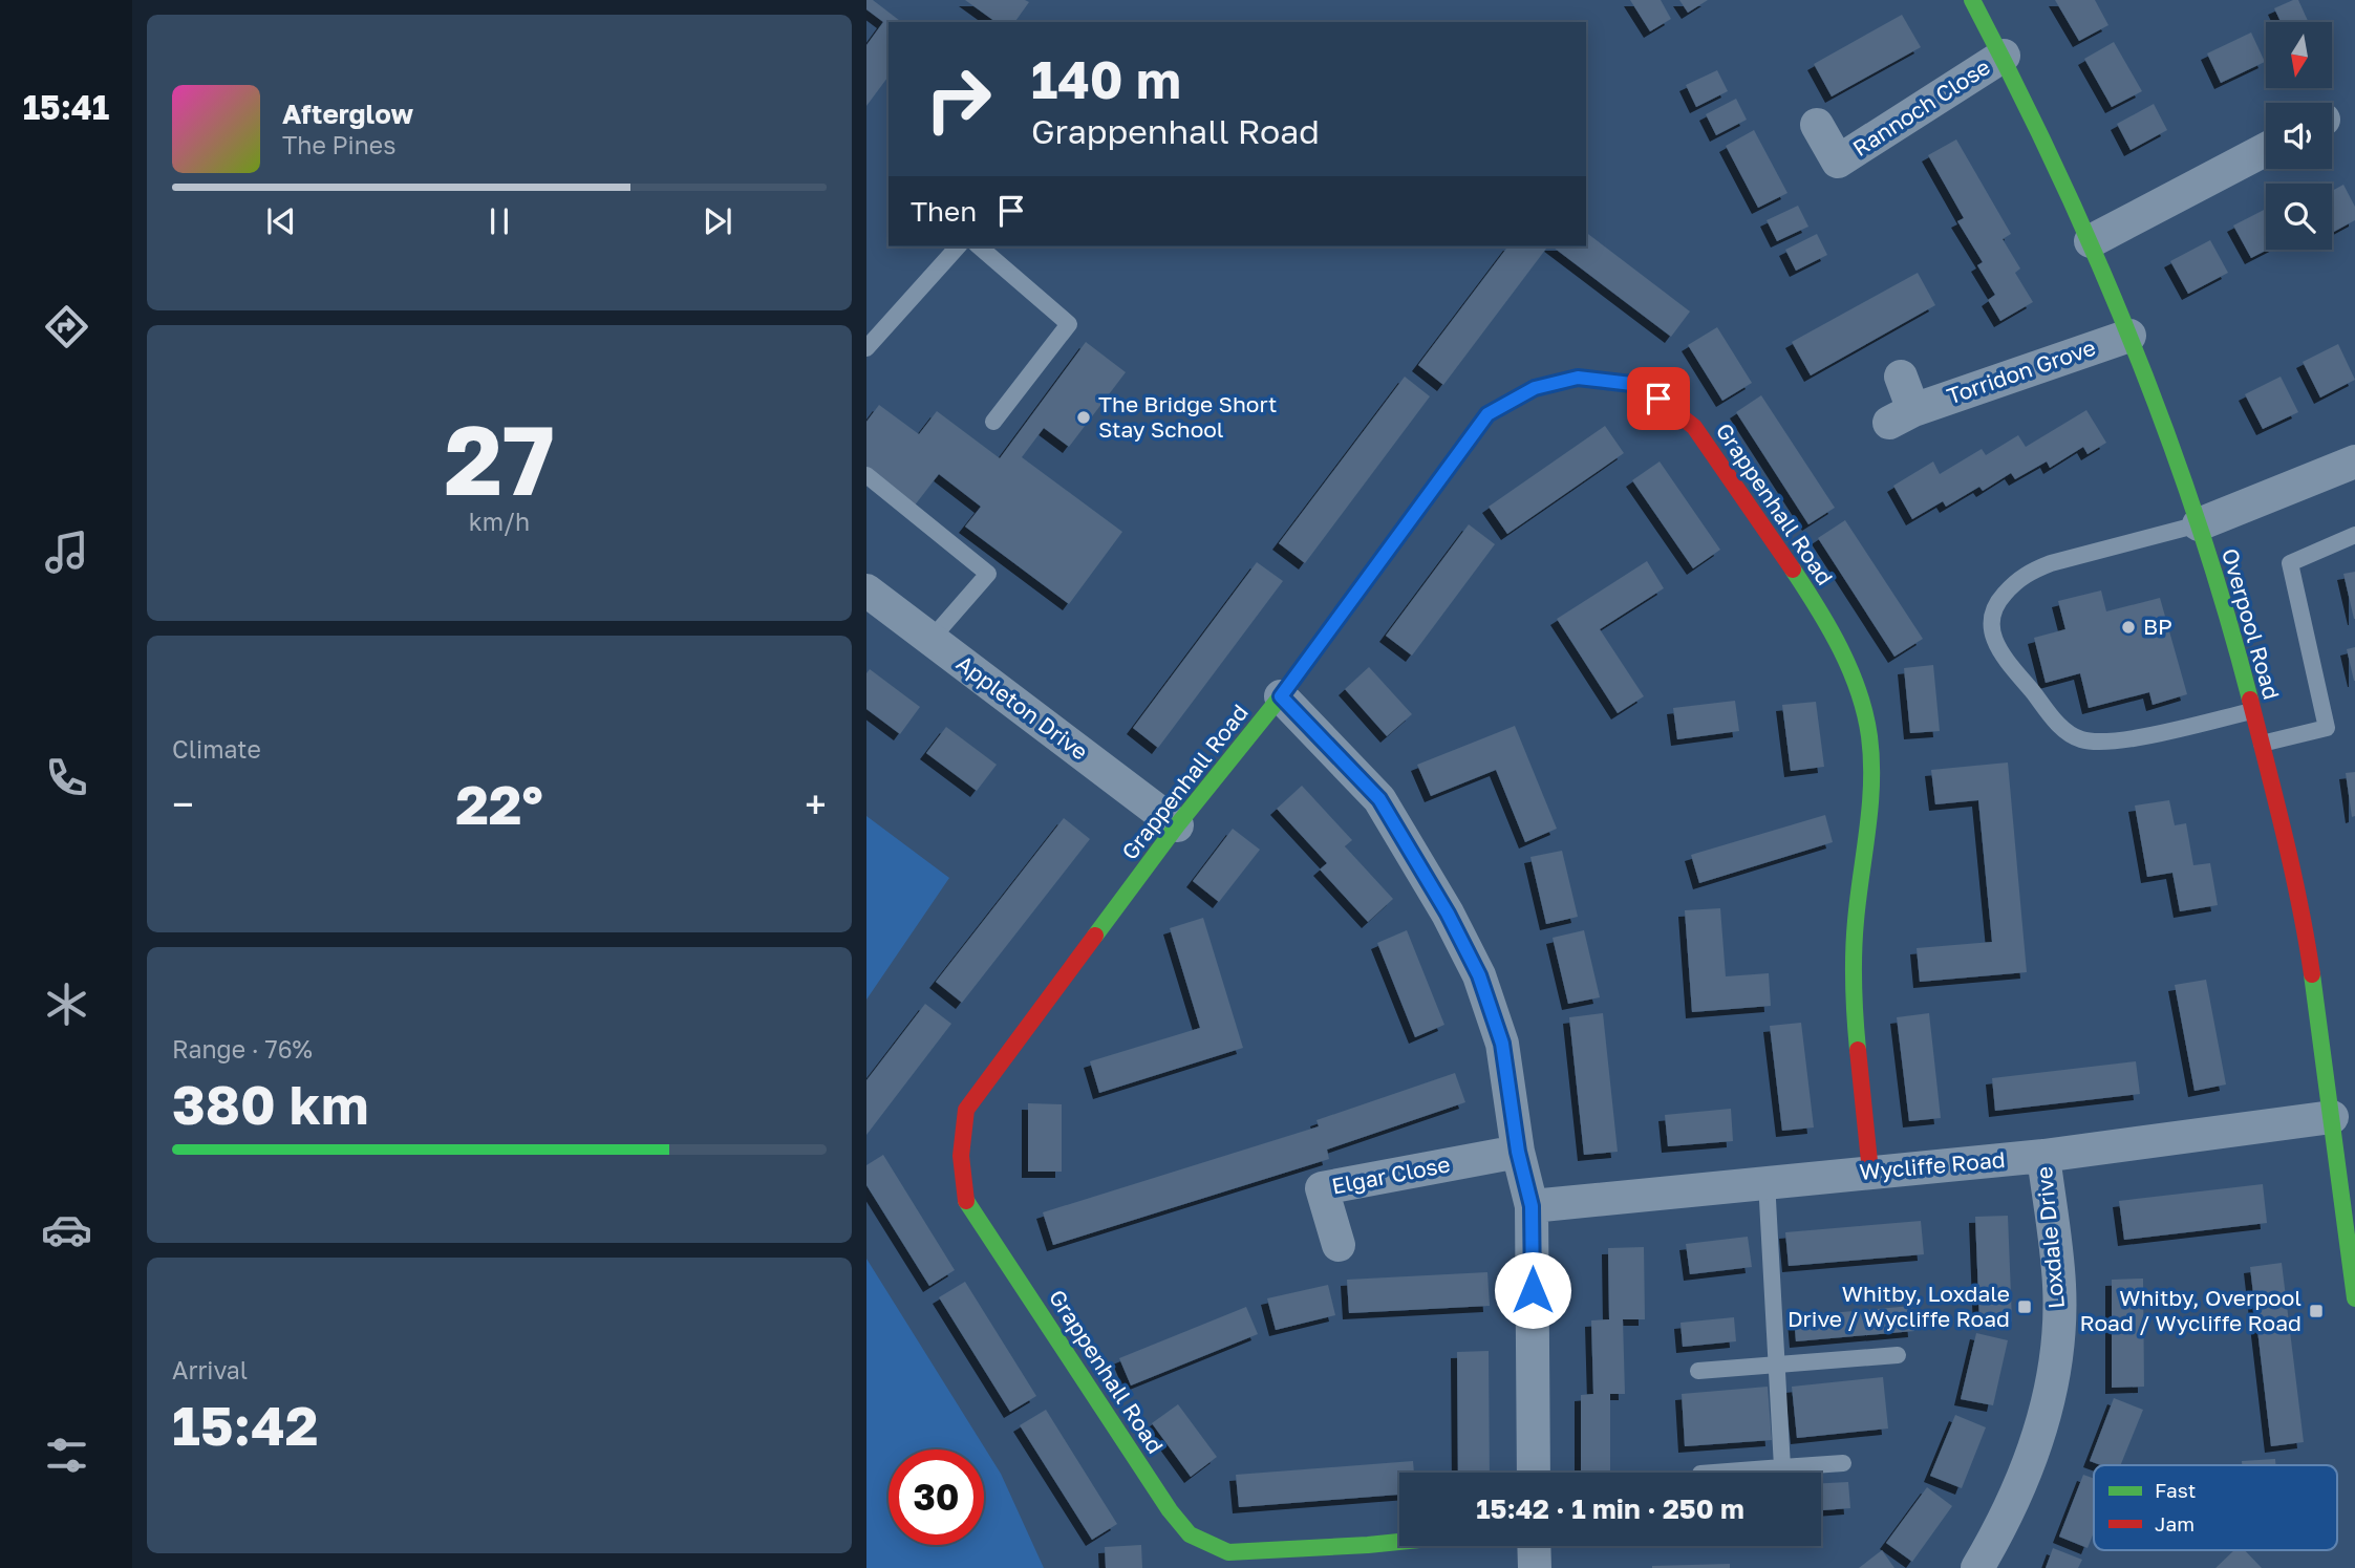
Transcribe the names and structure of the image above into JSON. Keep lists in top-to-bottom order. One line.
{"streets":{"street":["Rannoch Close","Torridon Grove","Grappenhall Road","Overpool Road","Appleton Drive","Wycliffe Road","Elgar Close","Loxdale Drive"]},"crossings":[["Rannoch Close","Overpool Road"],["Torridon Grove","Overpool Road"],["Grappenhall Road","Appleton Drive"],["Grappenhall Road","Wycliffe Road"],["Overpool Road","Wycliffe Road"],["Wycliffe Road","Loxdale Drive"]],"places":{"other":["The Bridge Short Stay School","BP"],"transit":["Whitby, Loxdale Drive / Wycliffe Road","Whitby, Overpool Road / Wycliffe Road"]},"legend":["Fast","Jam"],"north":"bottom","page":{"tabs":"15:41","turn":["140 m","Grappenhall Road"],"song":["Afterglow","The Pines"],"then":"Then","tile":[["27","km/h"],"Climate",["Range · 76%","380 km"],["Arrival","15:42"]],"heat":["−","22°","+"],"limit":"30","trip":"15:42 · 1 min · 250 m"}}
